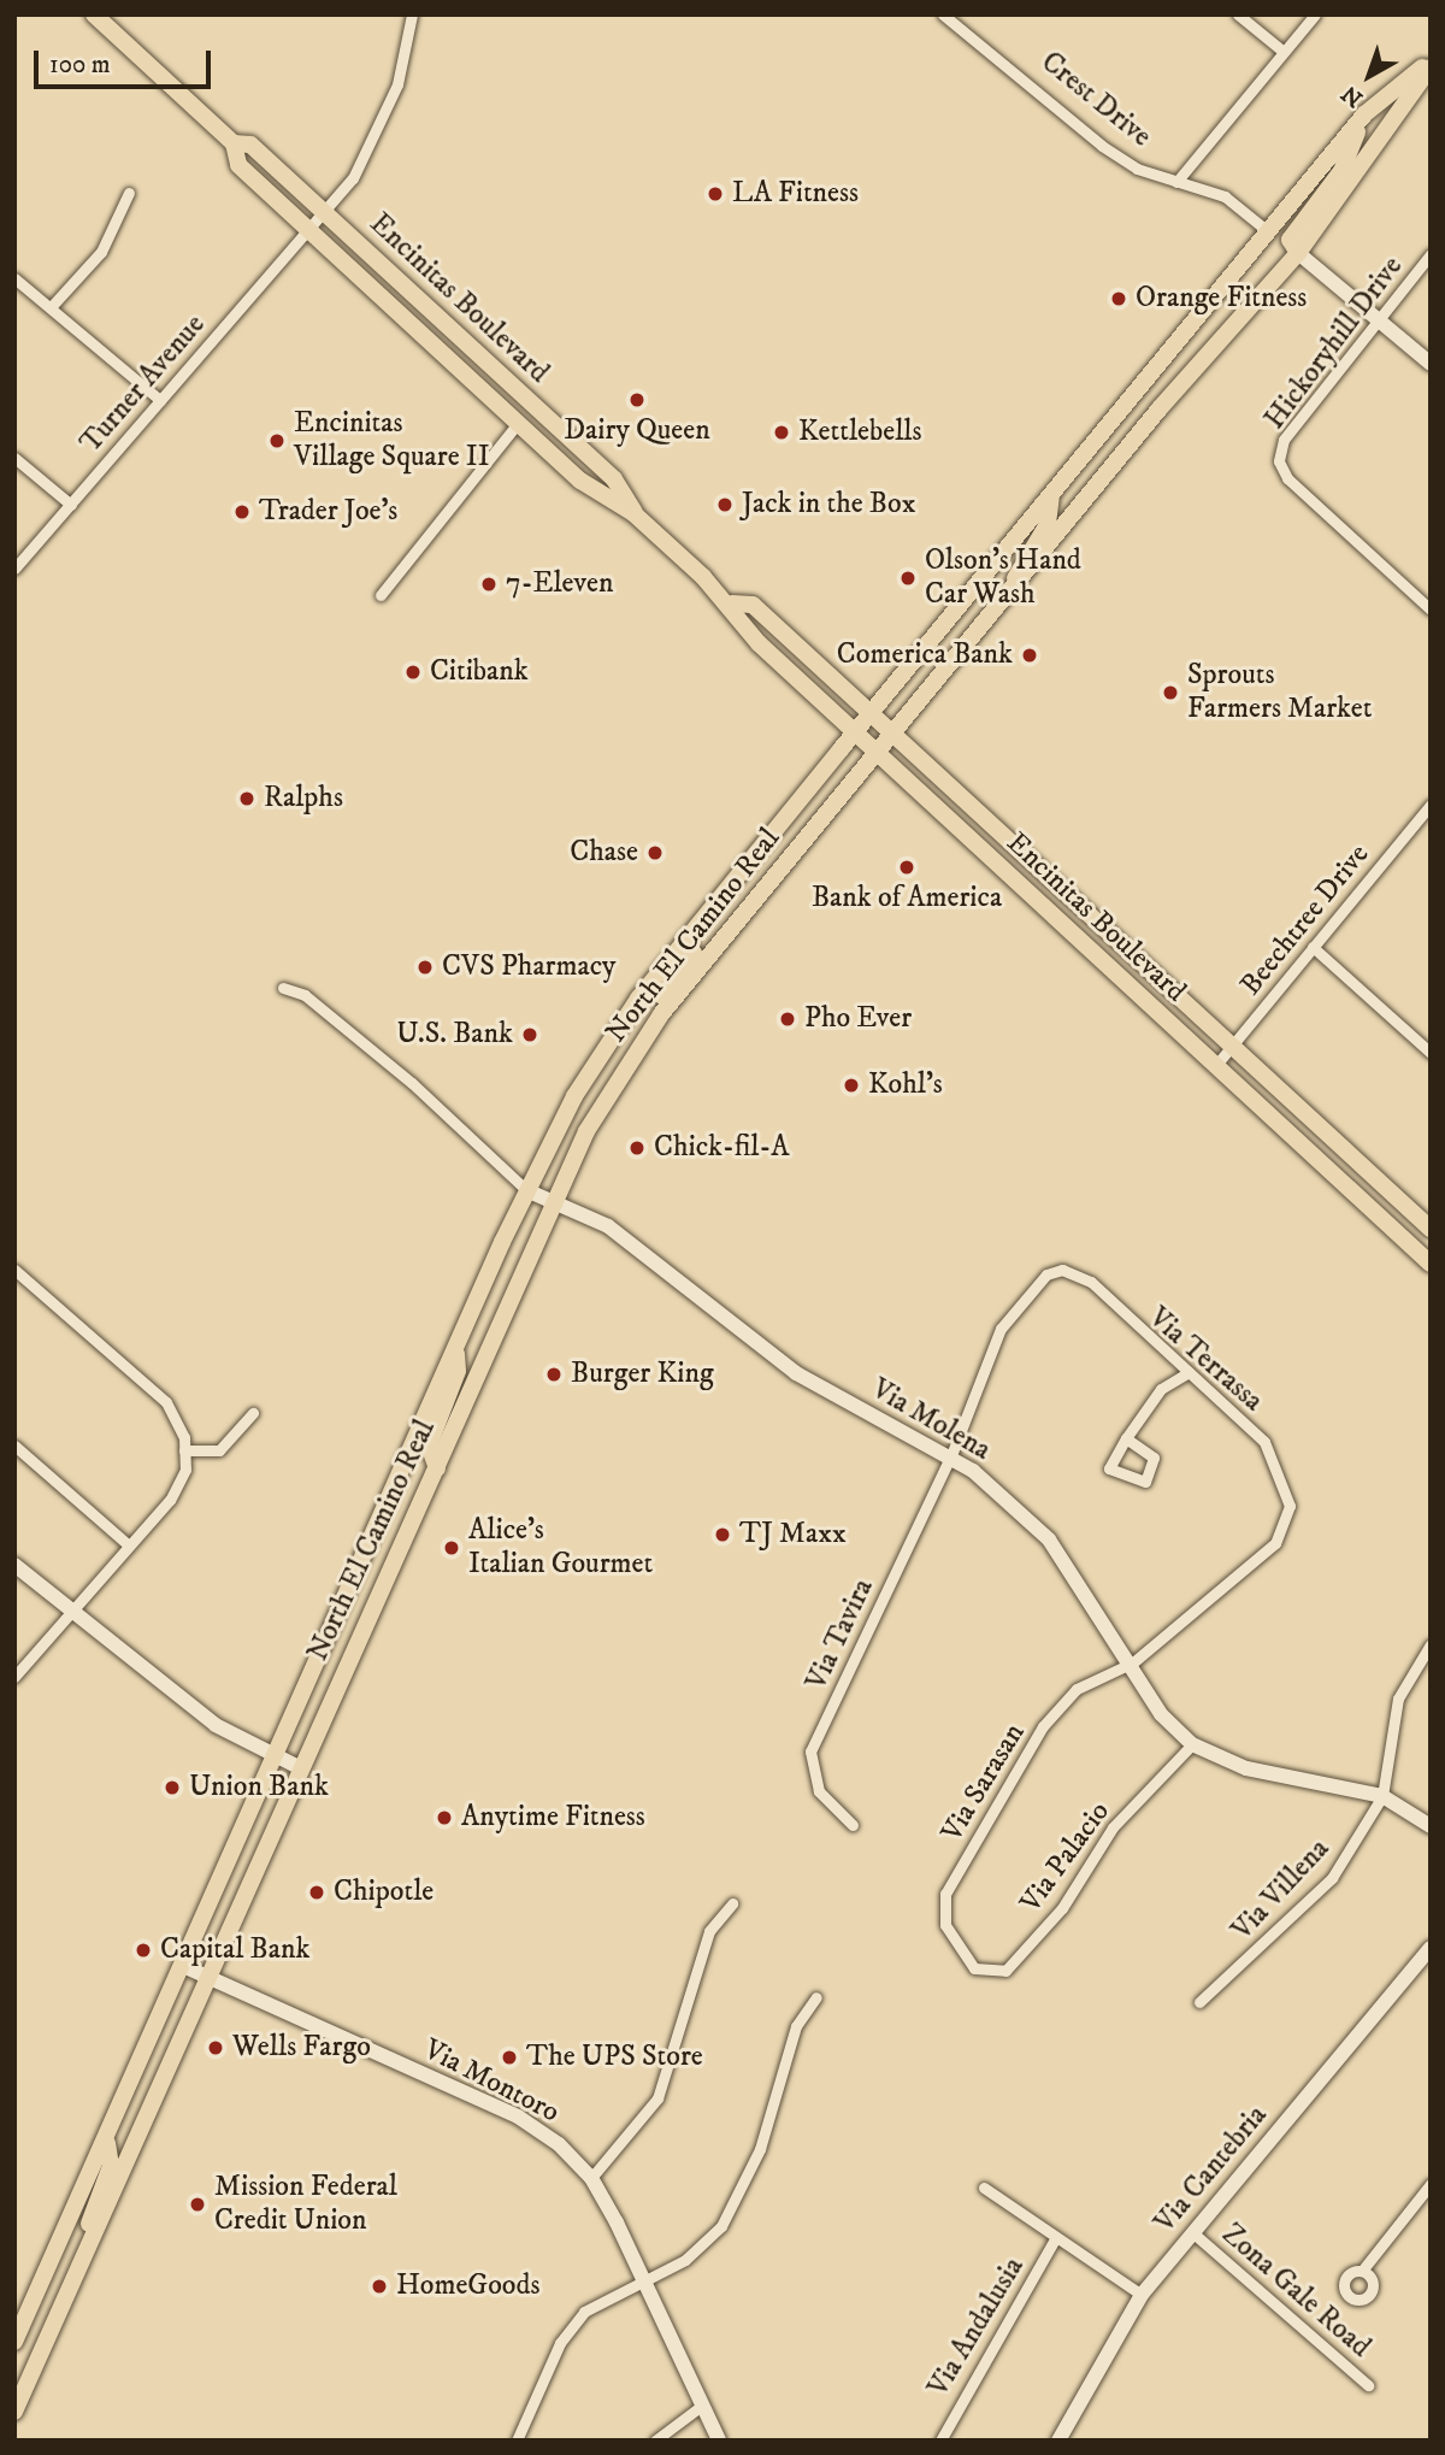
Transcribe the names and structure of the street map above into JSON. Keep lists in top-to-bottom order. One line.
{"streets":{"main road":["Encinitas Boulevard","North El Camino Real"],"street":["Crest Drive","Hickoryhill Drive","Turner Avenue","Beechtree Drive","Via Terrassa","Via Molena","Via Tavira","Via Sarasan","Via Palacio","Via Villena","Via Montoro","Via Cantebria","Zona Gale Road","Via Andalusia"]},"crossings":[["Crest Drive","North El Camino Real"],["Encinitas Boulevard","Turner Avenue"],["Encinitas Boulevard","Beechtree Drive"],["Encinitas Boulevard","North El Camino Real"],["North El Camino Real","Via Molena"],["North El Camino Real","Via Montoro"],["Via Terrassa","Via Molena"],["Via Terrassa","Via Tavira"],["Via Terrassa","Via Sarasan"],["Via Molena","Via Tavira"],["Via Molena","Via Sarasan"],["Via Molena","Via Palacio"],["Via Molena","Via Villena"],["Via Sarasan","Via Palacio"],["Via Cantebria","Zona Gale Road"]],"places":["LA Fitness","Orange Fitness","Dairy Queen","Kettlebells","Encinitas Village Square II","Jack in the Box","Trader Joe's","Olson's Hand Car Wash","7-Eleven","Comerica Bank","Citibank","Sprouts Farmers Market","Ralphs","Chase","Bank of America","CVS Pharmacy","Pho Ever","U.S. Bank","Kohl's","Chick-fil-A","Burger King","TJ Maxx","Alice's Italian Gourmet","Union Bank","Anytime Fitness","Chipotle","Capital Bank","Wells Fargo","The UPS Store","Mission Federal Credit Union","HomeGoods"],"scale_bar":"100 m","north":"bottom left"}
